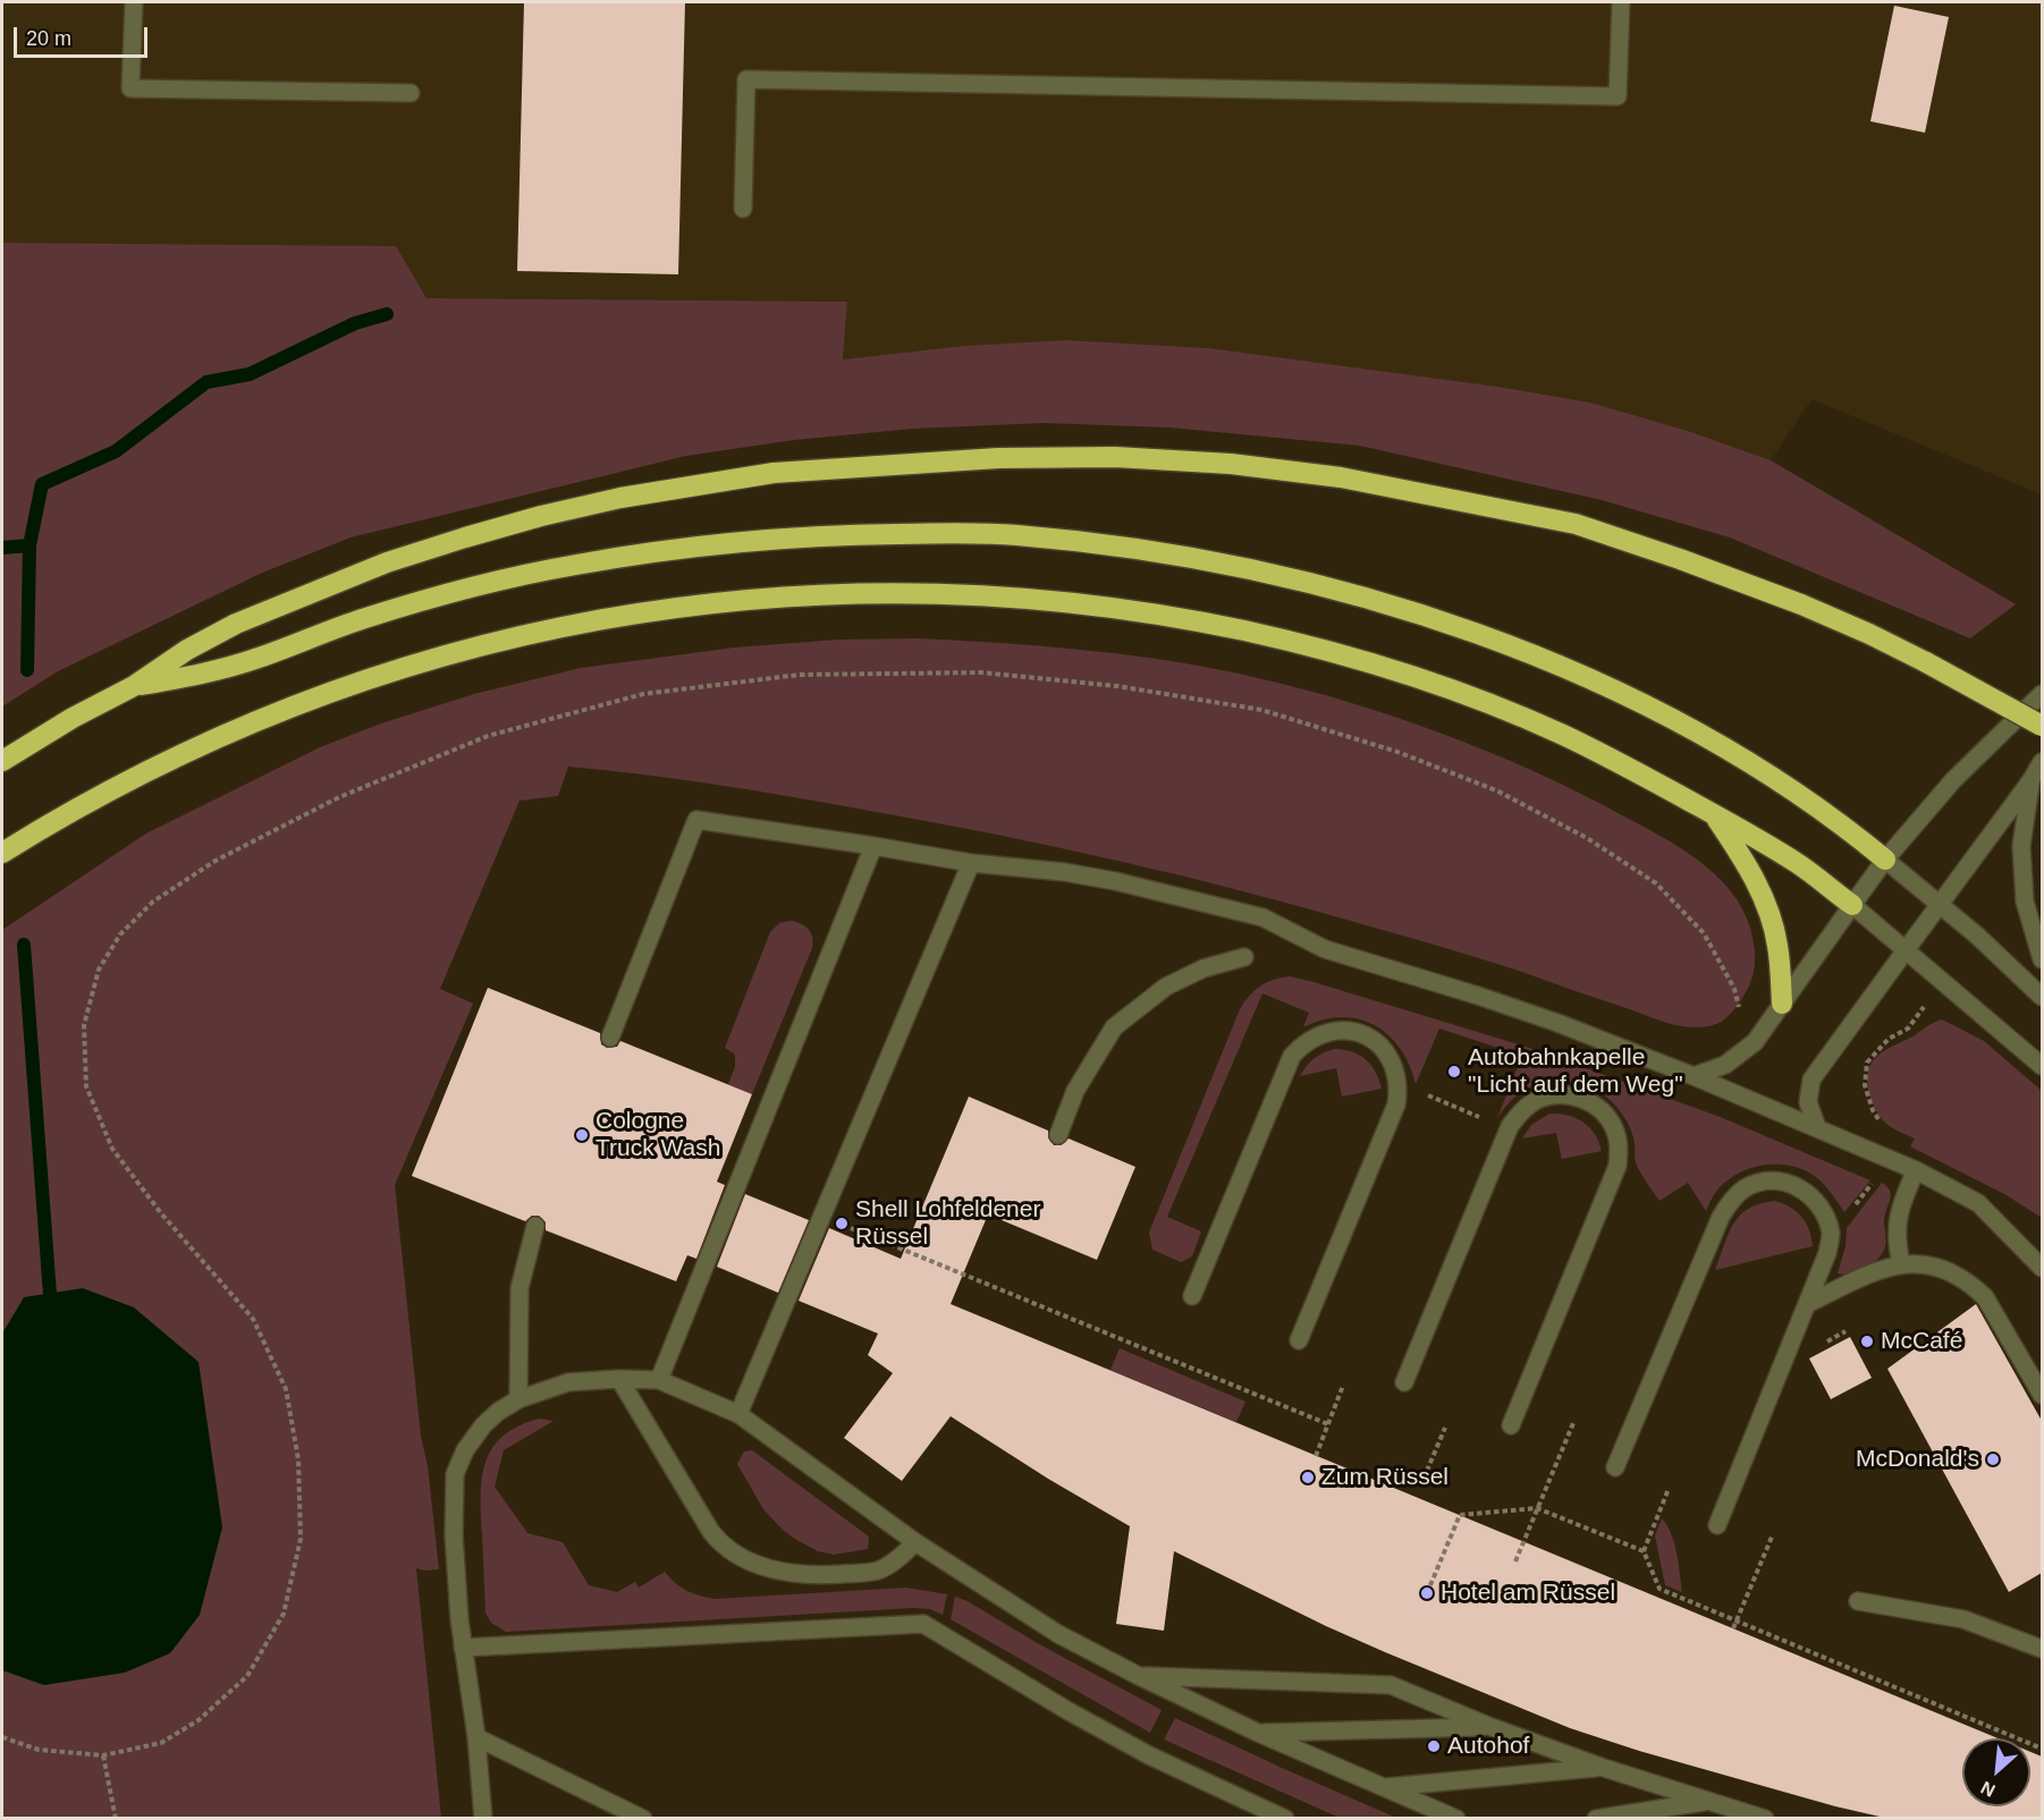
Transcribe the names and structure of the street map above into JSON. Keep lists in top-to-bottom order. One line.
{"places":["Autobahnkapelle \"Licht auf dem Weg\"","Cologne Truck Wash","Shell Lohfeldener Rüssel","McCafé","McDonald's","Zum Rüssel","Hotel am Rüssel","Autohof"],"scale_bar":"20 m","north":"bottom left"}
